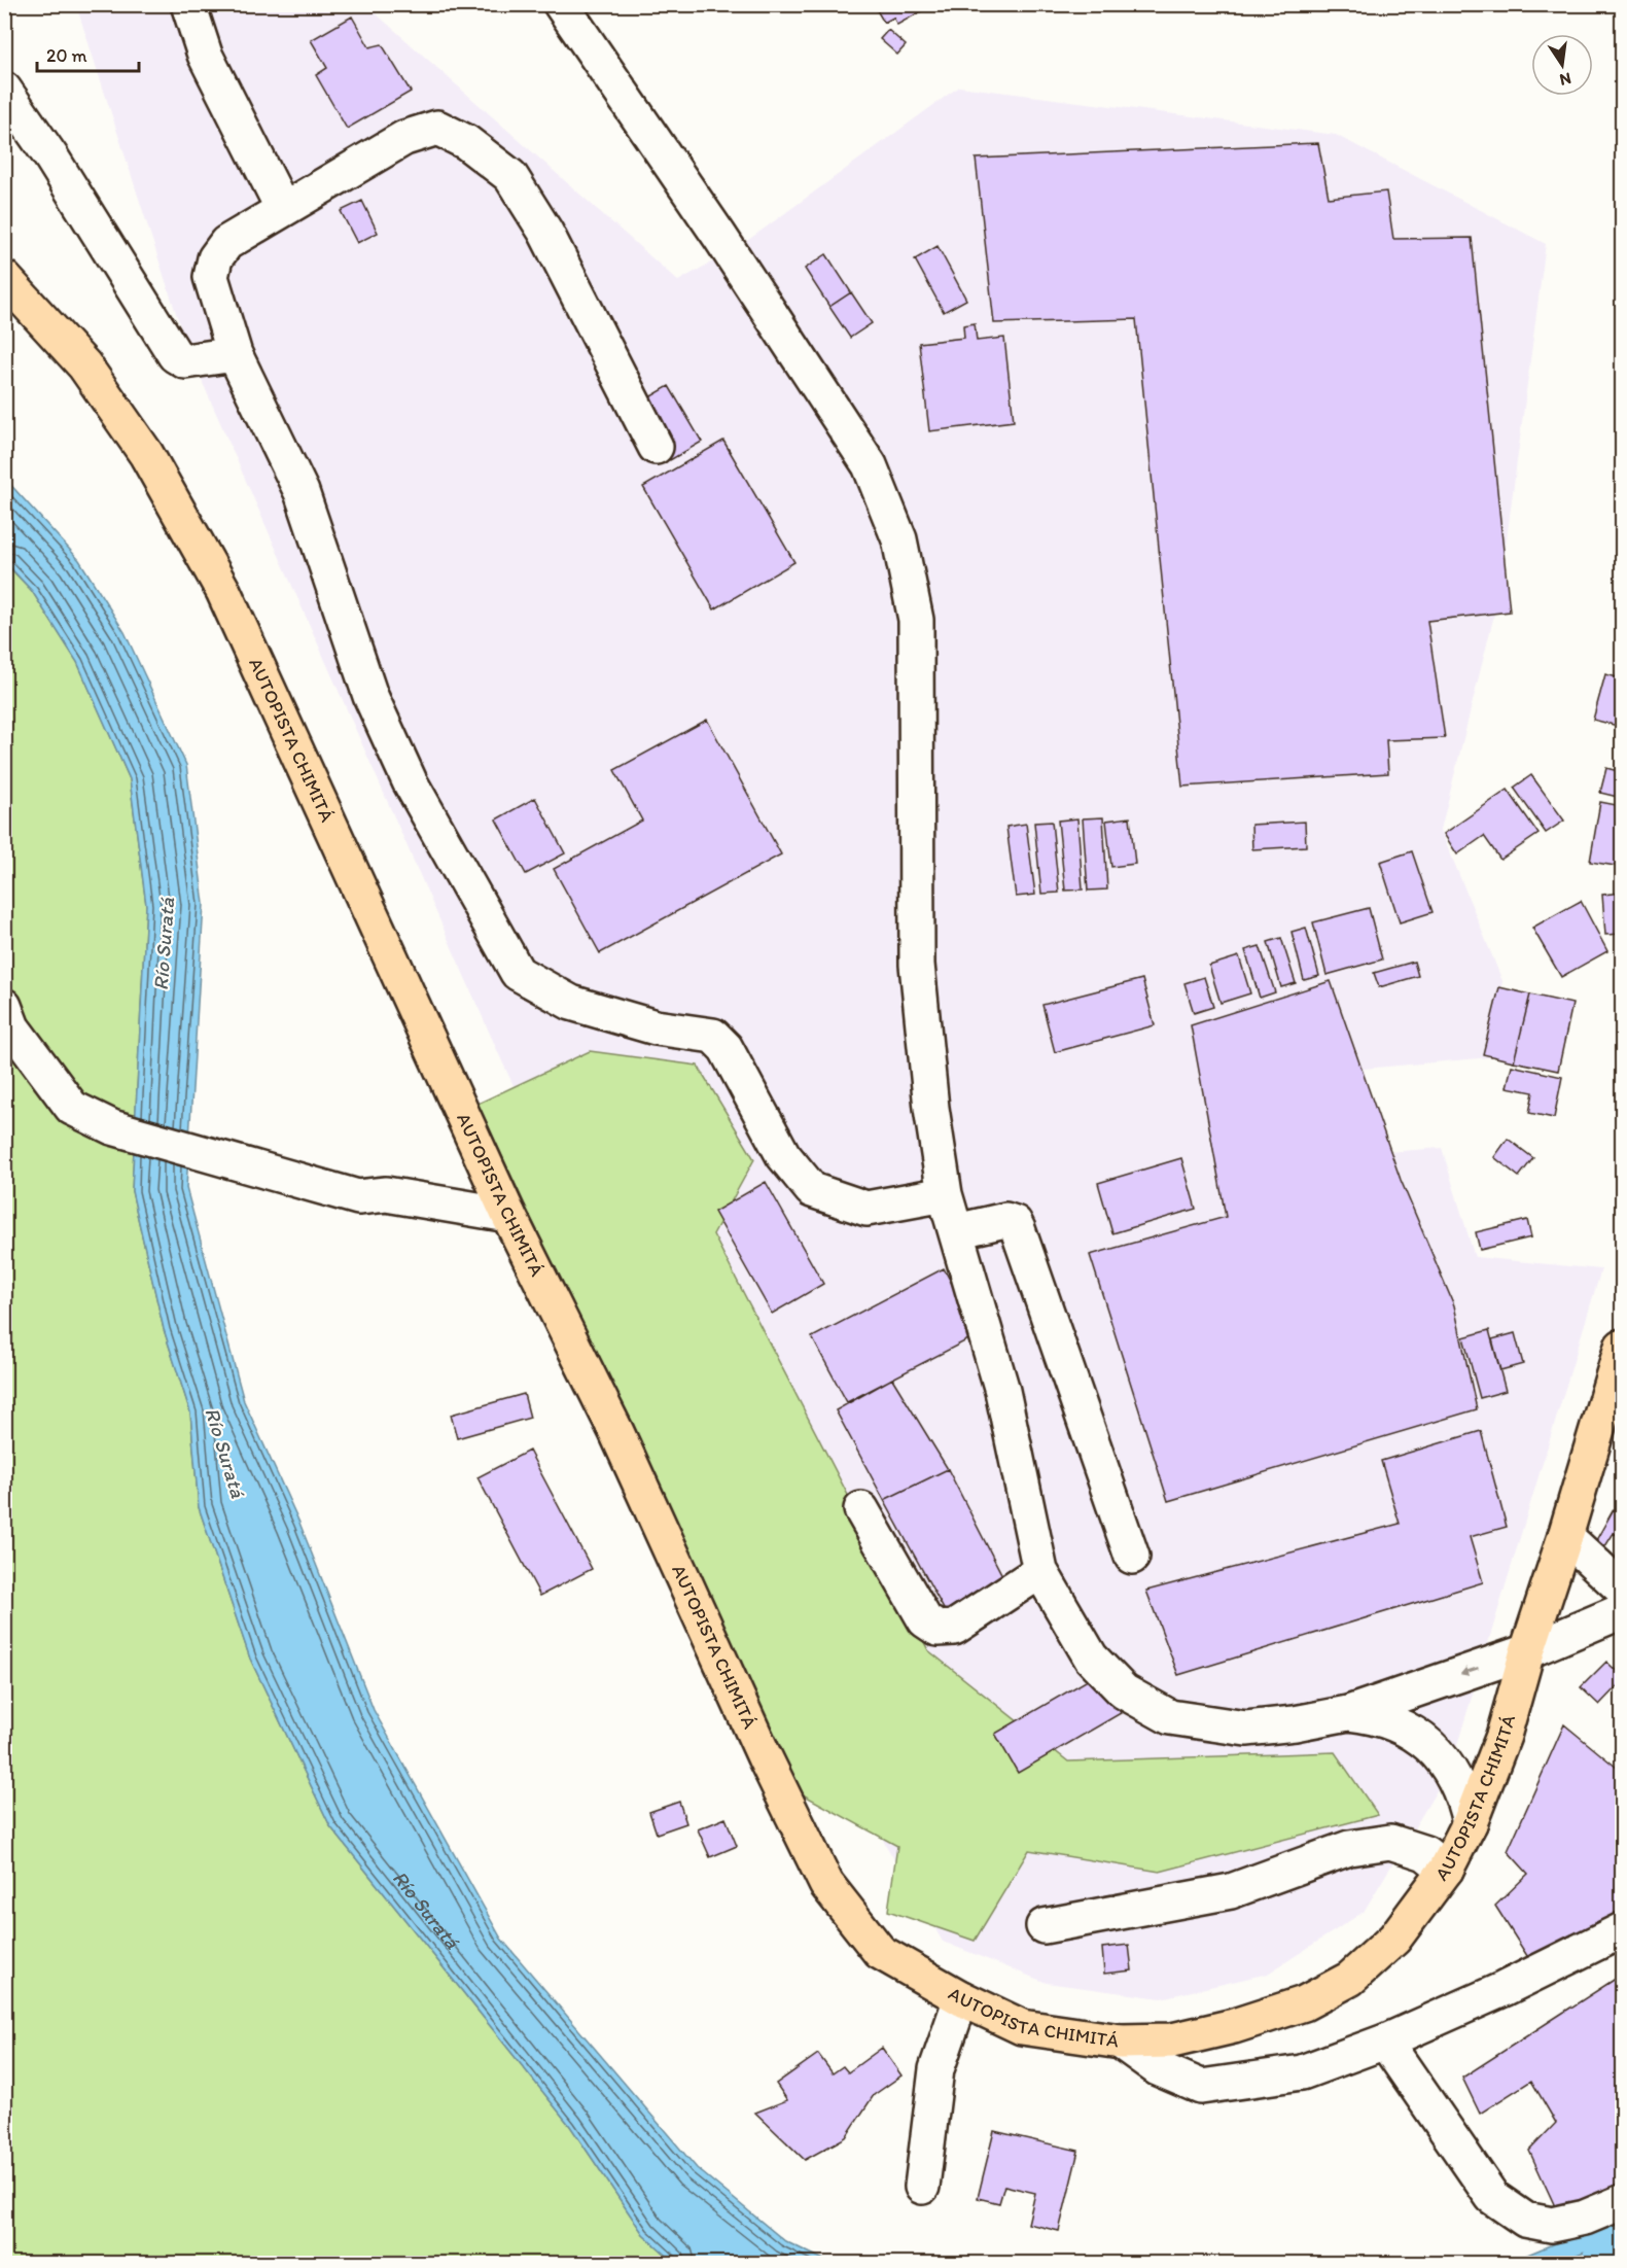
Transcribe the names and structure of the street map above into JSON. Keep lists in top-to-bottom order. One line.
{"streets":{"highway":["AUTOPISTA CHIMITÁ"]},"water":["Río Suratá"],"scale_bar":"20 m","north":"bottom"}
